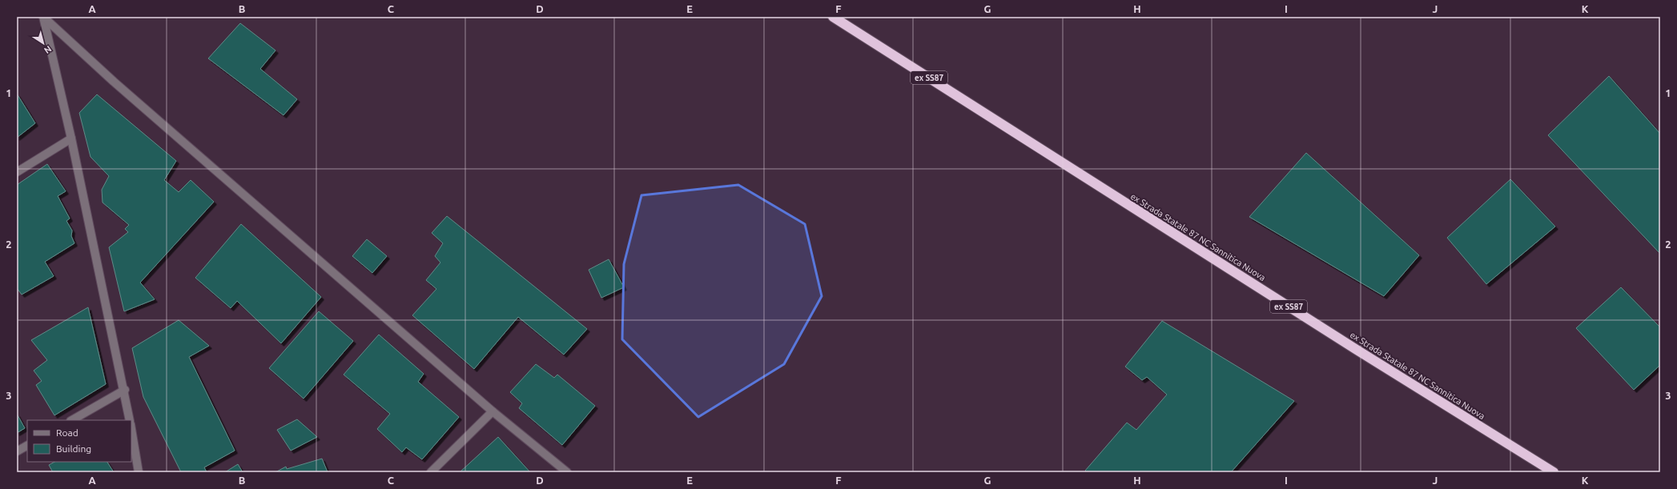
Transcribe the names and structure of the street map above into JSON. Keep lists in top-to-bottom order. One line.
{"streets":{"highway":["ex SS87","ex Strada Statale 87 NC Sannitica Nuova"]},"legend":["Road","Building"],"north":"bottom right","grid":{"columns":["A","B","C","D","E","F","G","H","I","J","K"],"rows":["1","2","3"]}}
